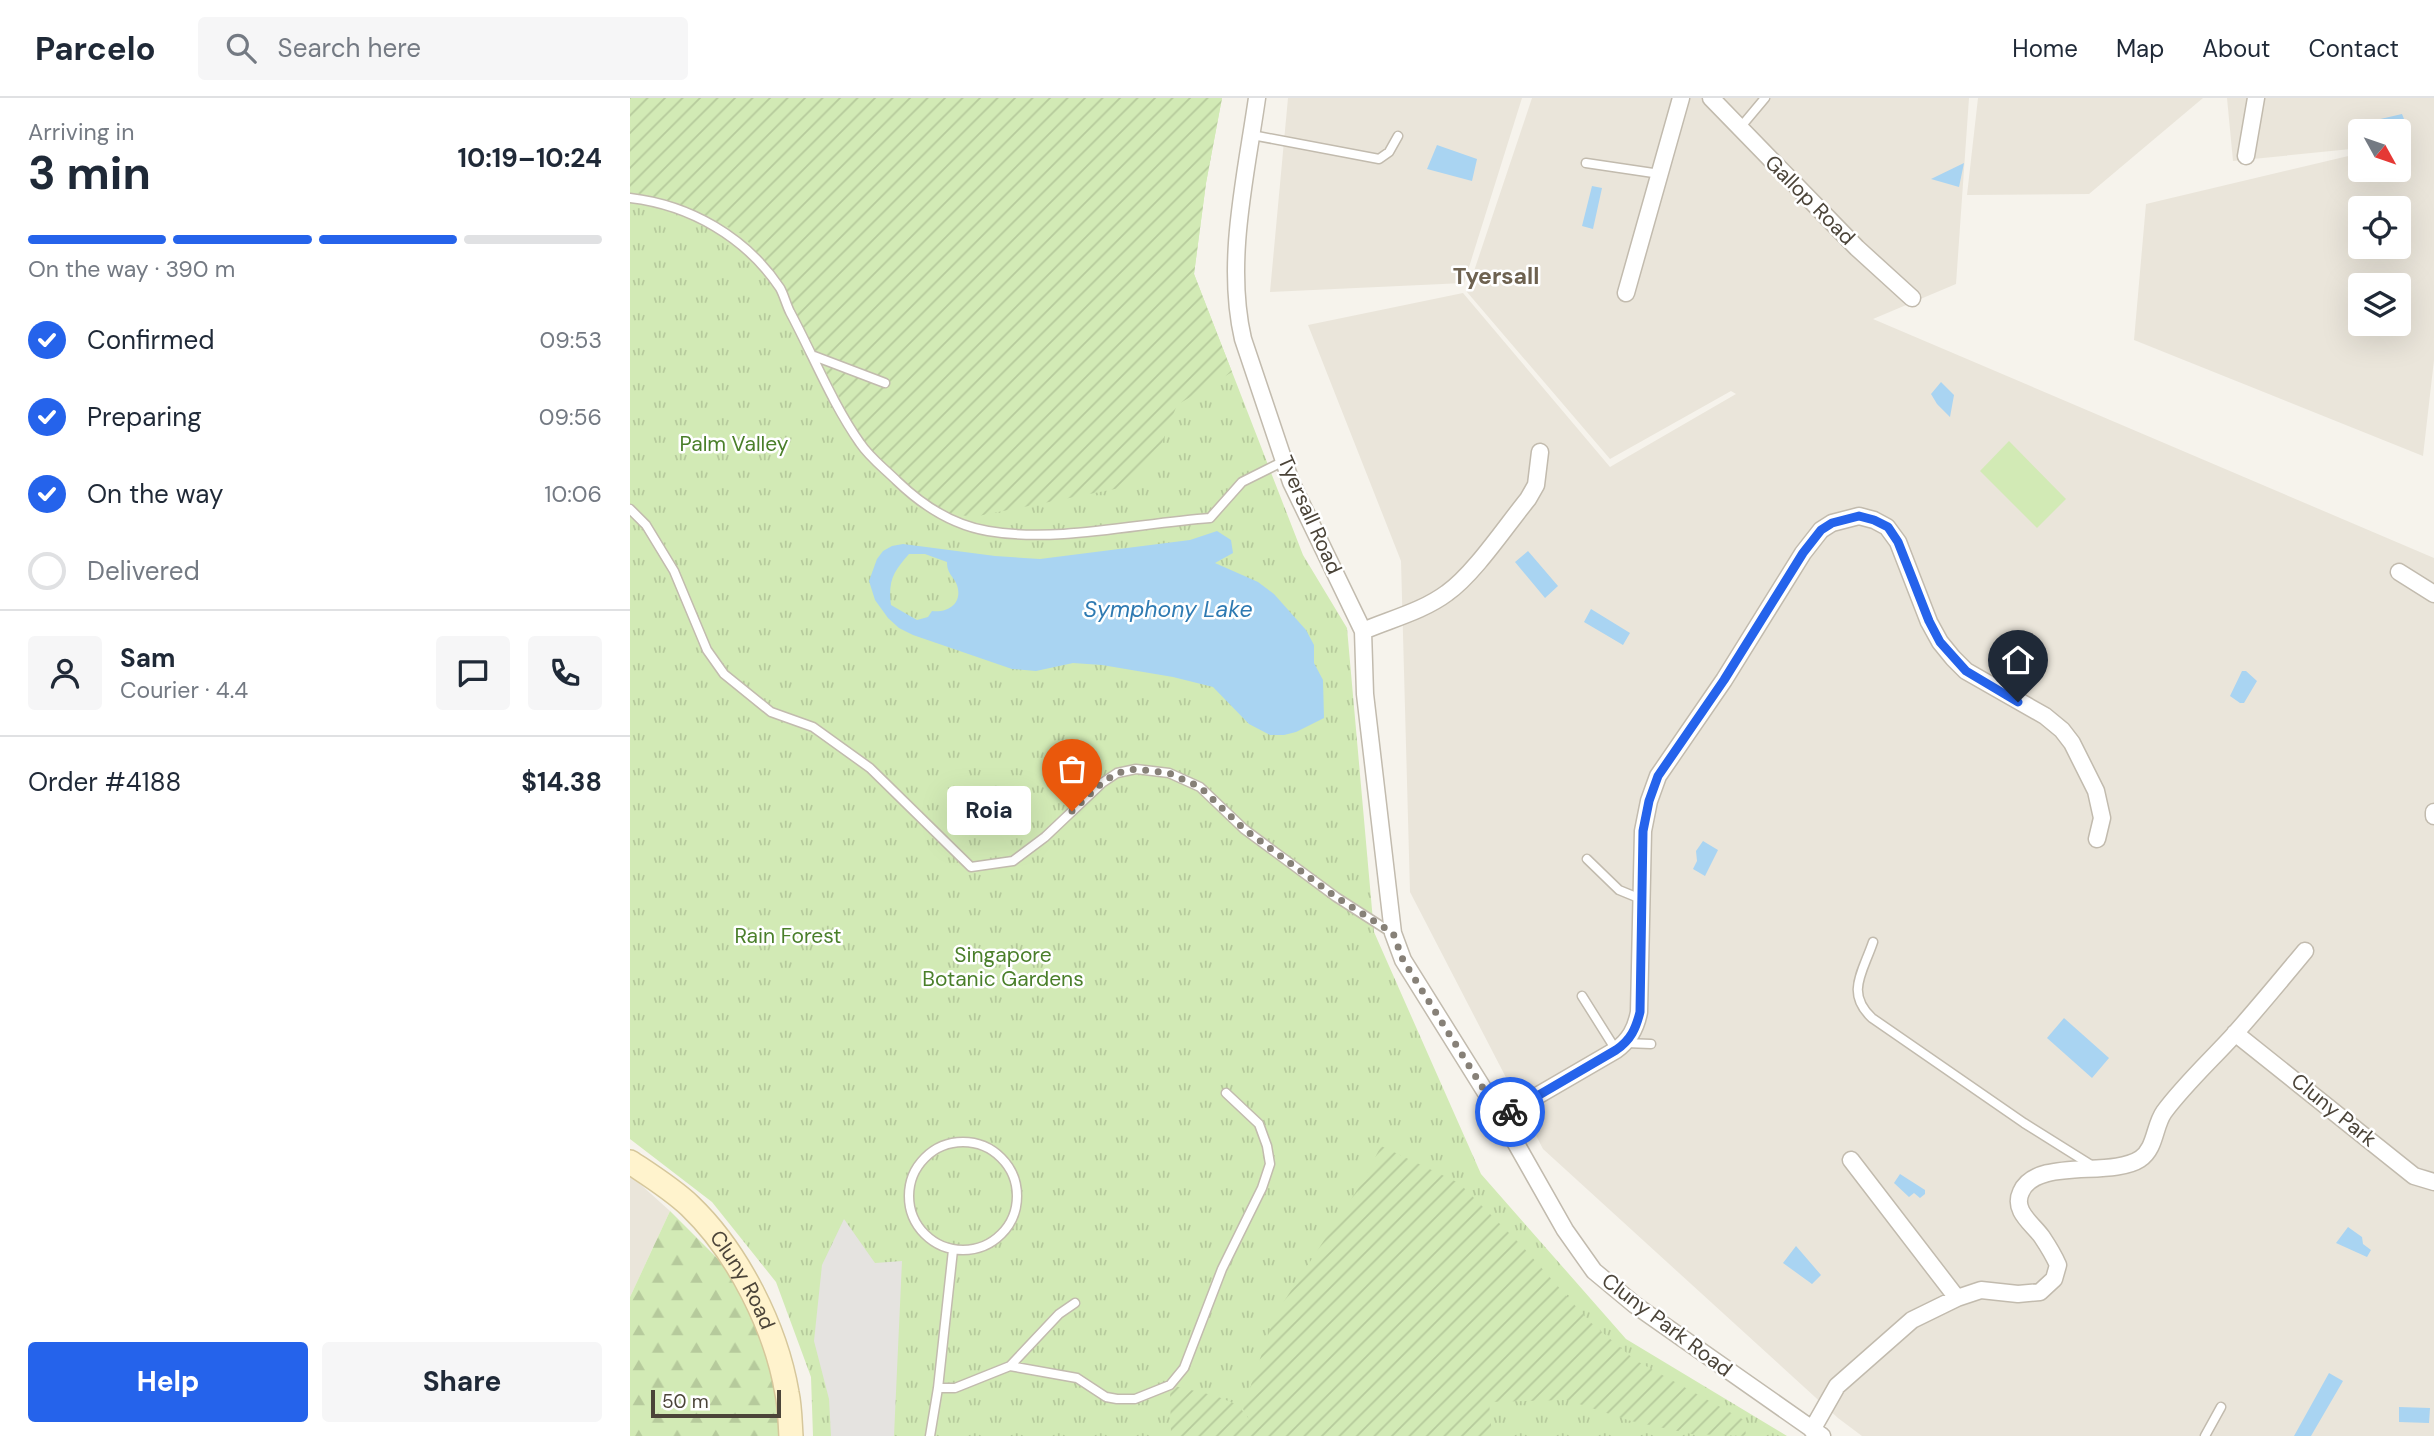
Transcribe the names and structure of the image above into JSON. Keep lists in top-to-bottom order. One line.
{"streets":{"street":["Gallop Road","Tyersall Road","Cluny Park","Cluny Road","Cluny Park Road"]},"crossings":[["Tyersall Road","Cluny Park Road"]],"districts":["Tyersall"],"water":["Symphony Lake"],"parks":["Palm Valley","Rain Forest","Singapore Botanic Gardens"],"places":["Roia"],"scale_bar":"50 m","north":"bottom right","page":{"header":"Parcelo","search":"Search here","nav":["Home","Map","About","Contact"],"heading":["3 min","Arriving in","10:19–10:24"],"panel":["Sam","Courier · 4.4","Order #4188","$14.38"],"bar":"On the way · 390 m","list":[["Confirmed","09:53"],["Preparing","09:56"],["On the way","10:06"],"Delivered"],"bubble":"Roia","buttons":["Help","Share"],"scale":"50 m"}}
